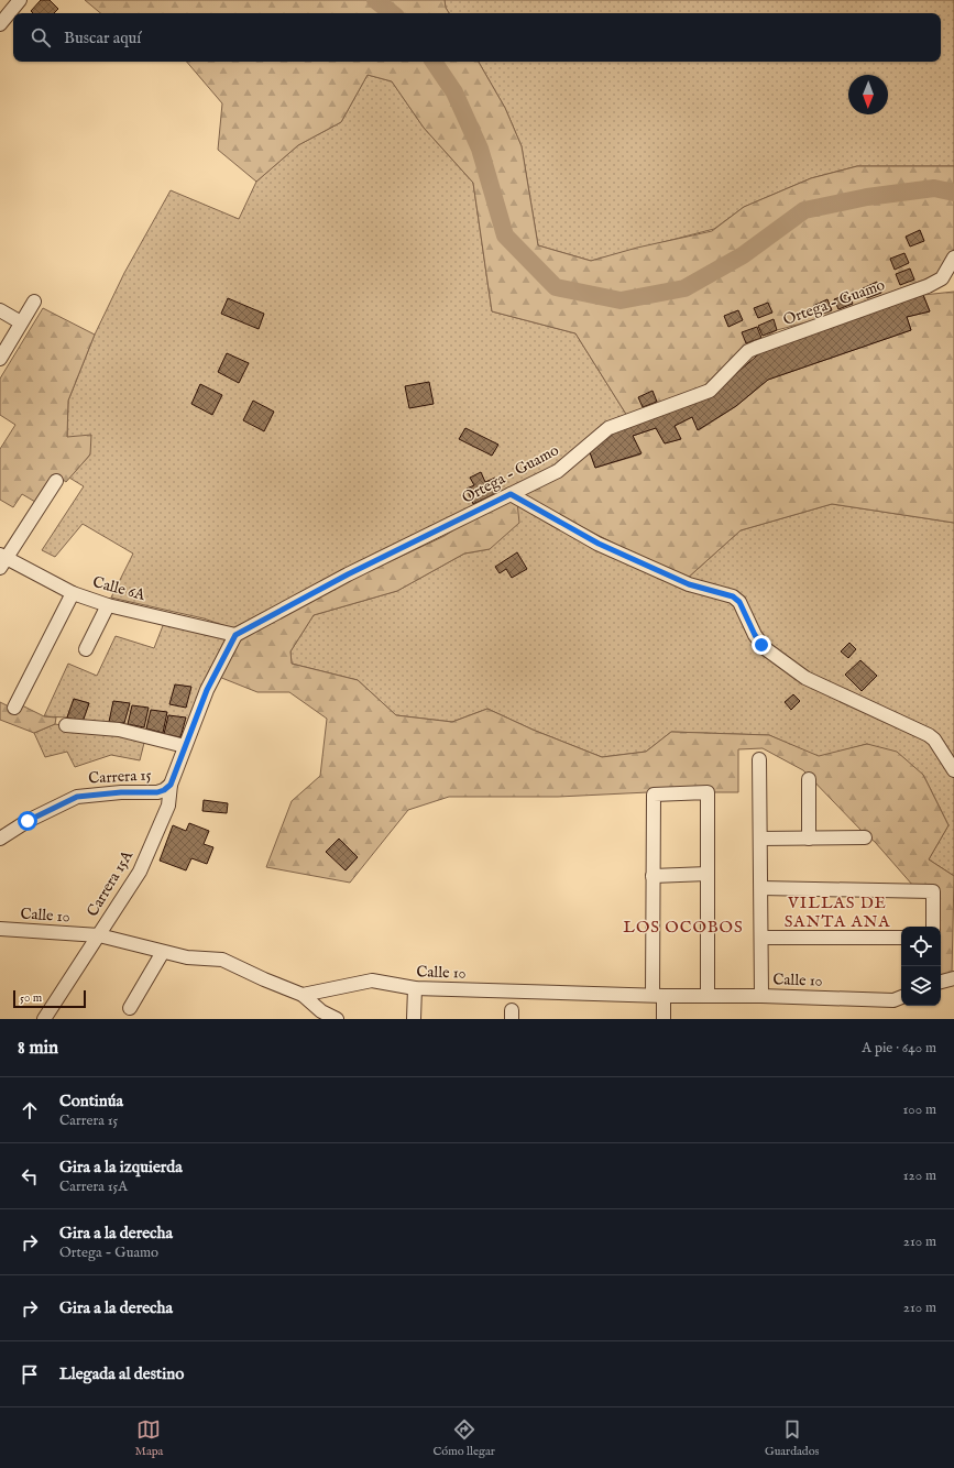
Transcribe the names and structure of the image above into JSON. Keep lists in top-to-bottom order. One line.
{"streets":{"street":["Ortega - Guamo","Calle 6A","Carrera 15","Carrera 15A","Calle 10"]},"crossings":[["Ortega - Guamo","Calle 6A"],["Ortega - Guamo","Carrera 15A"],["Calle 6A","Carrera 15A"],["Carrera 15","Carrera 15A"],["Carrera 15A","Calle 10"]],"districts":["VILLAS DE SANTA ANA","LOS OCOBOS"],"scale_bar":"50 m","north":"bottom","page":{"search":"Buscar aquí","scale":"50 m","heading":["8 min","A pie · 640 m"],"list":[["Continúa","Carrera 15","100 m"],["Gira a la izquierda","Carrera 15A","120 m"],["Gira a la derecha","Ortega - Guamo","210 m"],["Gira a la derecha","210 m"],"Llegada al destino"],"nav":["Mapa","Cómo llegar","Guardados"]}}
